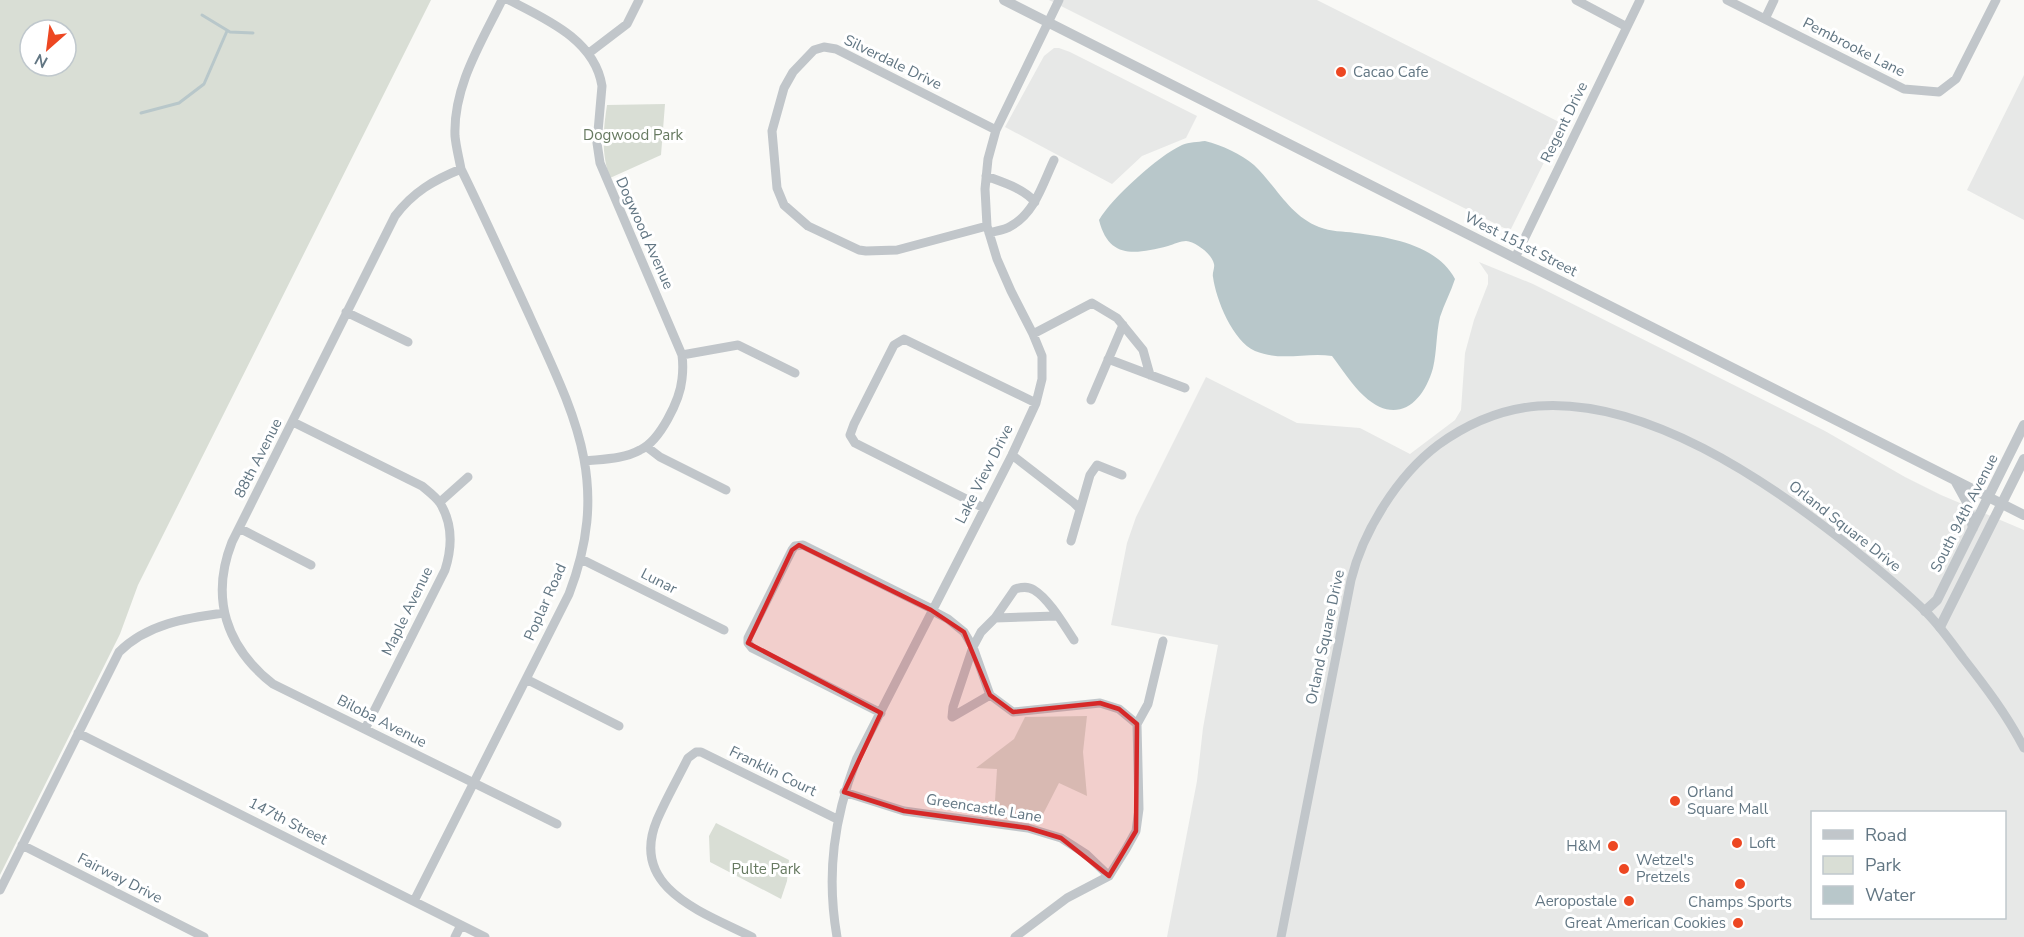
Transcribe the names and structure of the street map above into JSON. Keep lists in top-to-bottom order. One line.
{"streets":{"street":["Pembrooke Lane","Silverdale Drive","Regent Drive","Dogwood Avenue","West 151st Street","88th Avenue","Lake View Drive","South 94th Avenue","Orland Square Drive","Lunar","Poplar Road","Maple Avenue","Biloba Avenue","Franklin Court","Greencastle Lane","147th Street","Fairway Drive"]},"crossings":[["Silverdale Drive","Lake View Drive"],["Regent Drive","West 151st Street"],["West 151st Street","Lake View Drive"],["West 151st Street","South 94th Avenue"],["88th Avenue","Poplar Road"],["88th Avenue","Biloba Avenue"],["Lake View Drive","Franklin Court"],["Lake View Drive","Greencastle Lane"],["South 94th Avenue","Orland Square Drive"],["Lunar","Poplar Road"],["Poplar Road","Biloba Avenue"],["Poplar Road","147th Street"],["Maple Avenue","Biloba Avenue"]],"parks":["Dogwood Park","Pulte Park"],"places":["Cacao Cafe","Orland Square Mall","Loft","H&M","Wetzel's Pretzels","Champs Sports","Aeropostale","Great American Cookies"],"legend":["Road","Park","Water"],"north":"bottom left"}
